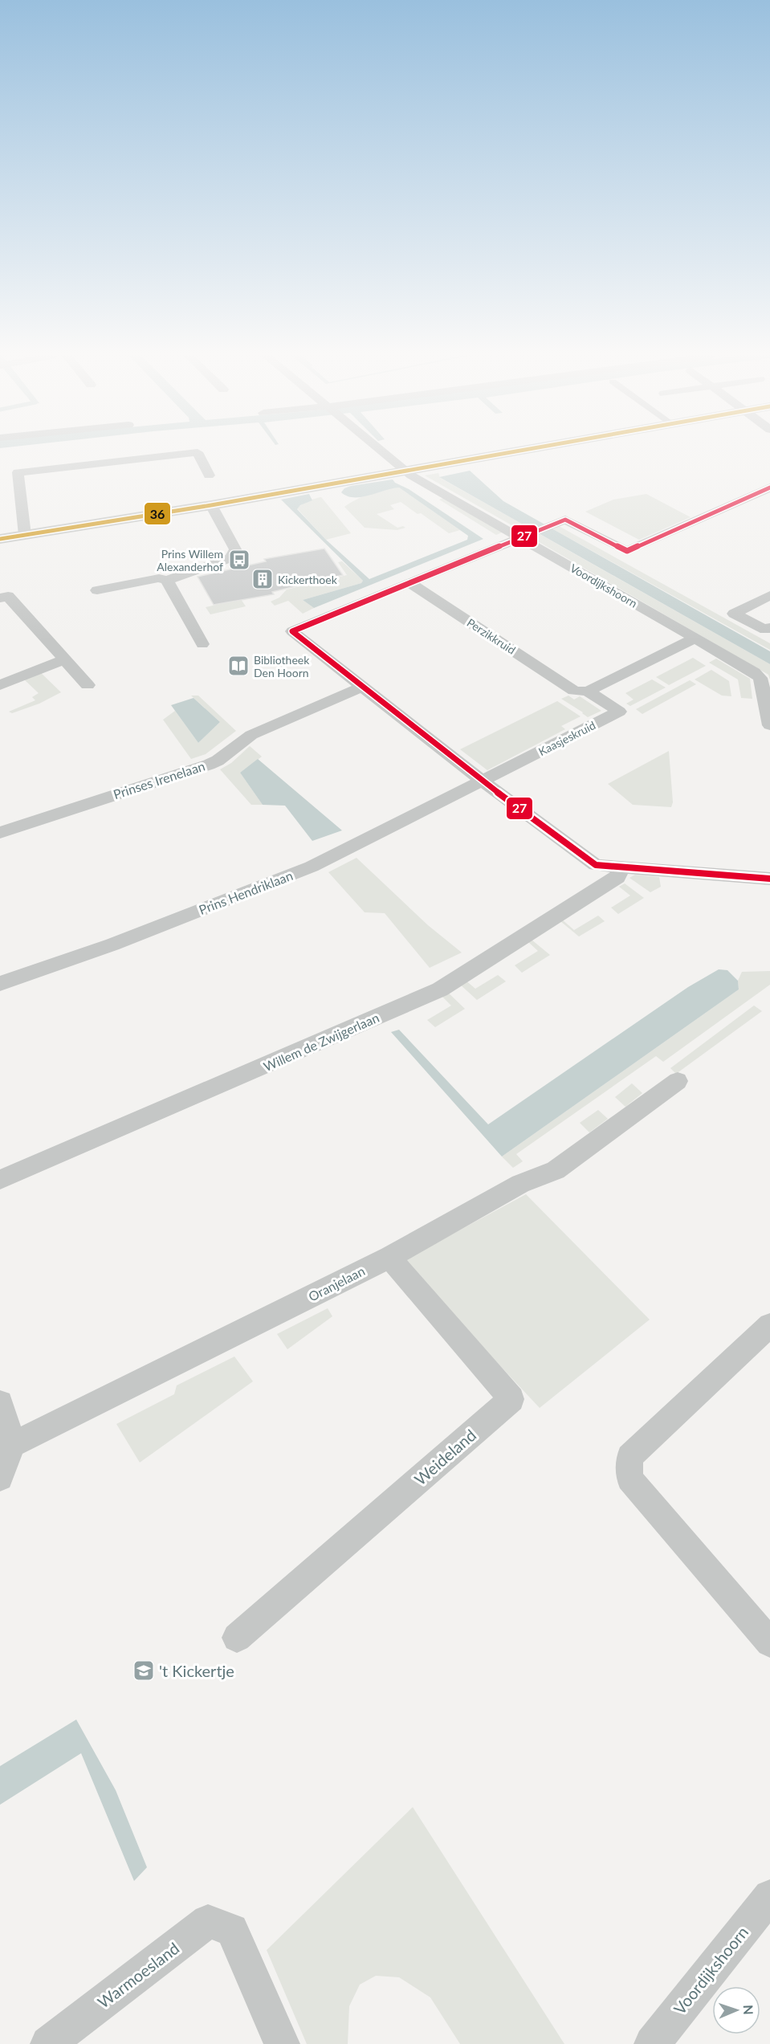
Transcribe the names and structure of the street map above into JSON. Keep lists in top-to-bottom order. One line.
{"streets":{"street":["Voordijkshoorn","Perzikkruid","Kaasjeskruid","Prinses Irenelaan","Prins Hendriklaan","Willem de Zwijgerlaan","Oranjelaan","Weideland","Warmoesland"]},"crossings":[["Perzikkruid","Kaasjeskruid"],["Kaasjeskruid","Prins Hendriklaan"],["Oranjelaan","Weideland"]],"places":{"bus stop":["Prins Willem Alexanderhof"],"building":["Kickerthoek"],"library":["Bibliotheek Den Hoorn"],"school or university":["'t Kickertje"]},"lines":["transit line 36","transit line 27"],"north":"right"}
